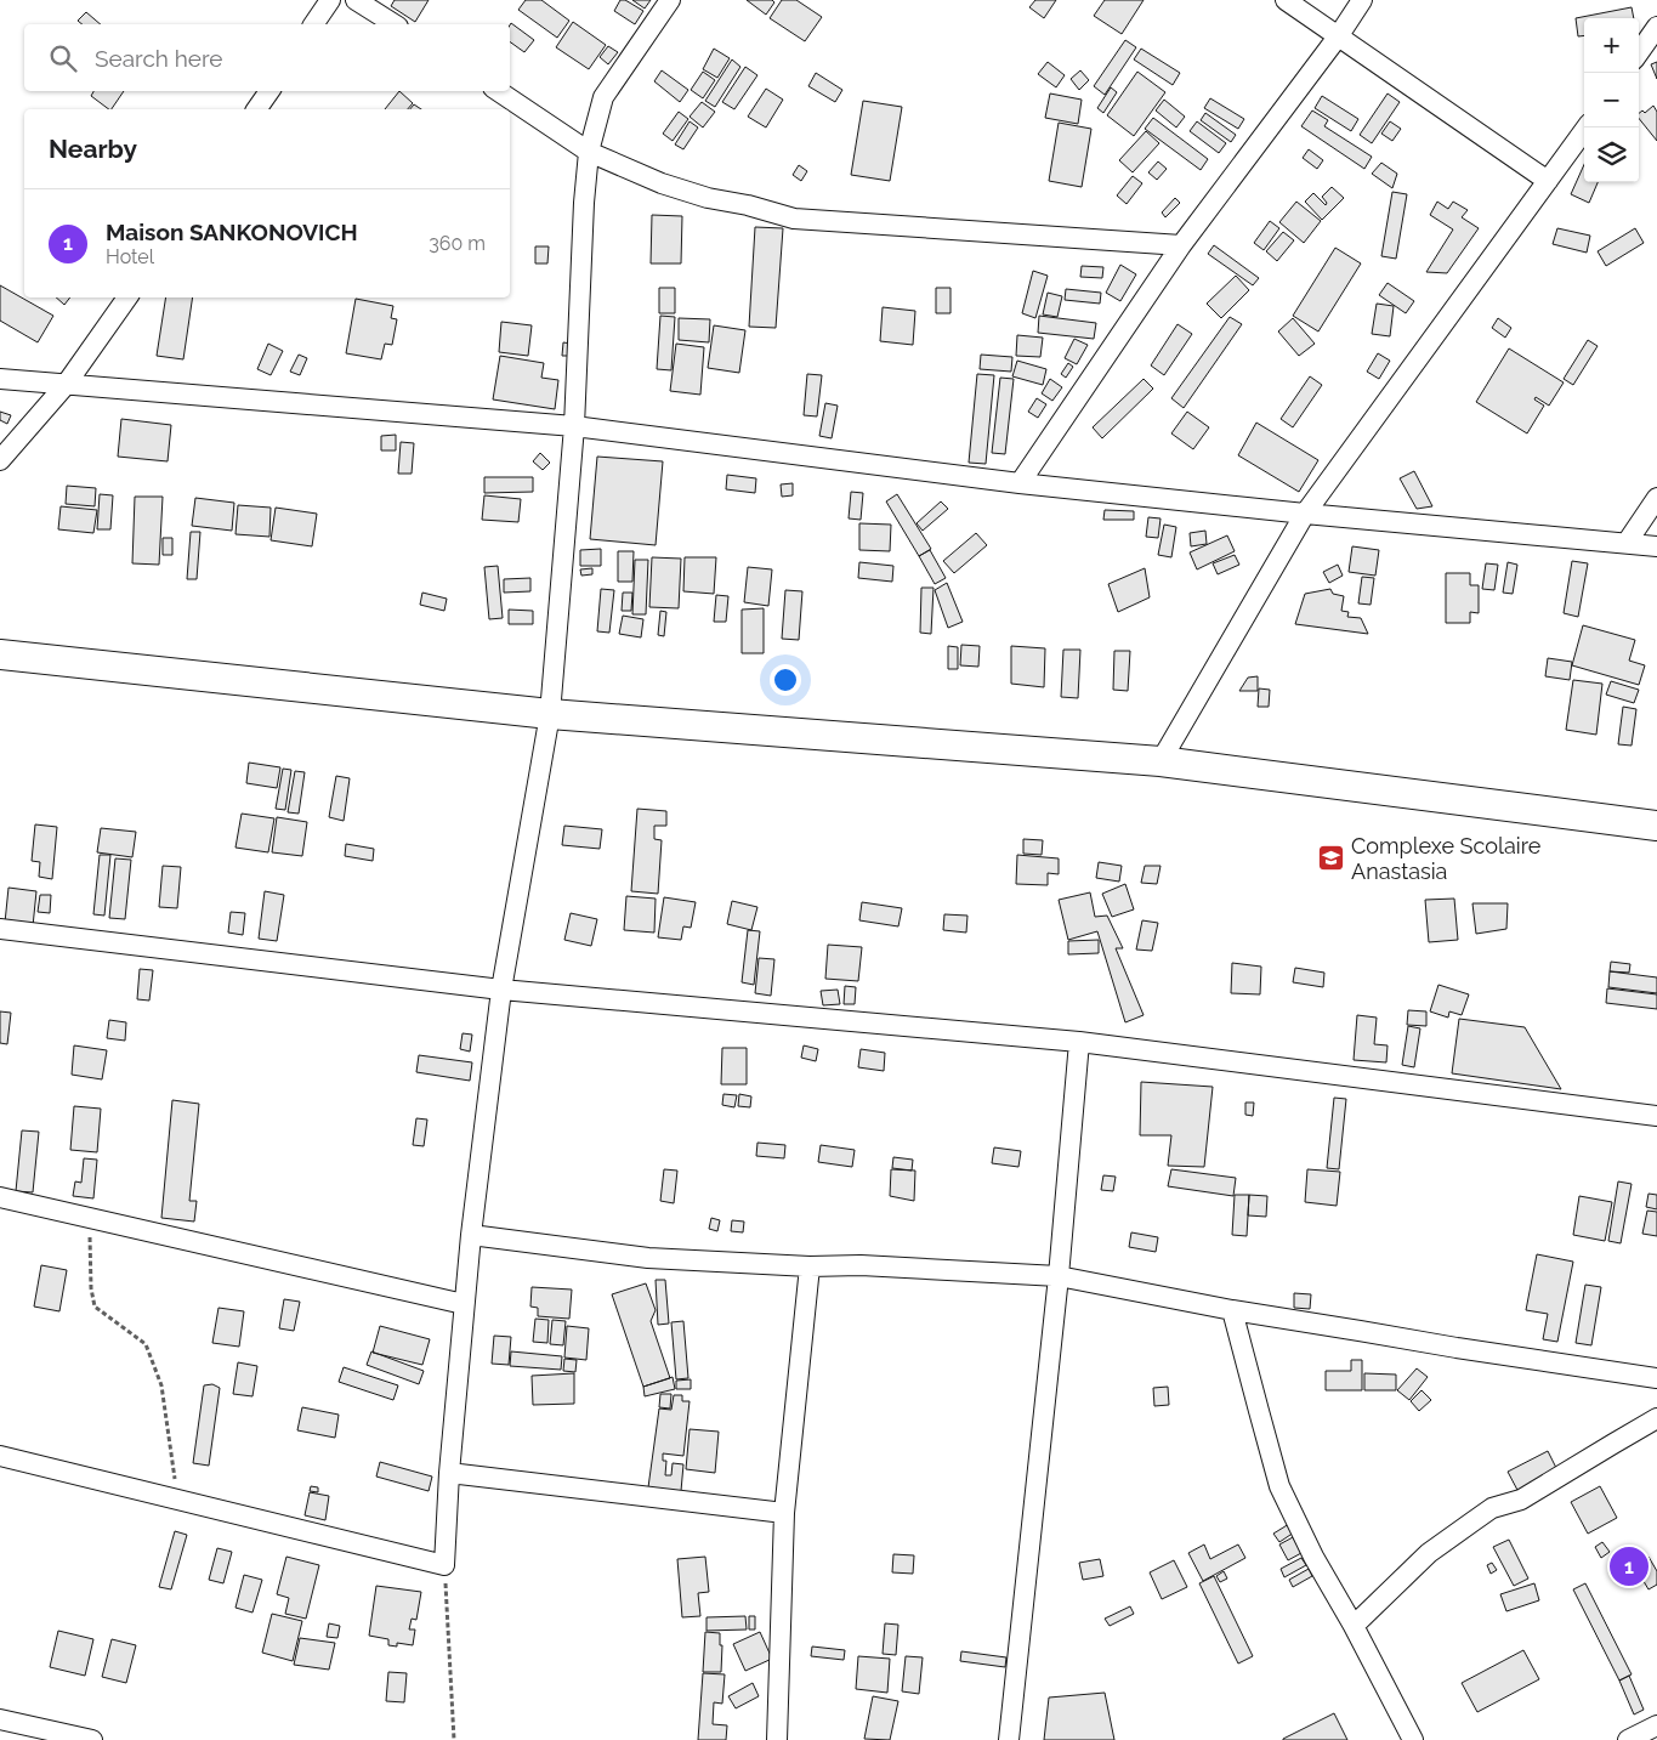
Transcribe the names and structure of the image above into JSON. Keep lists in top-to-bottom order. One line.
{"places":{"school or university":["Complexe Scolaire Anastasia"]},"page":{"map_buttons":["+","−"],"search":"Search here","heading":"Nearby","list":[{"mark":"1","name":"Maison SANKONOVICH","note":"Hotel","value":"360 m"}],"pins":"1"}}
